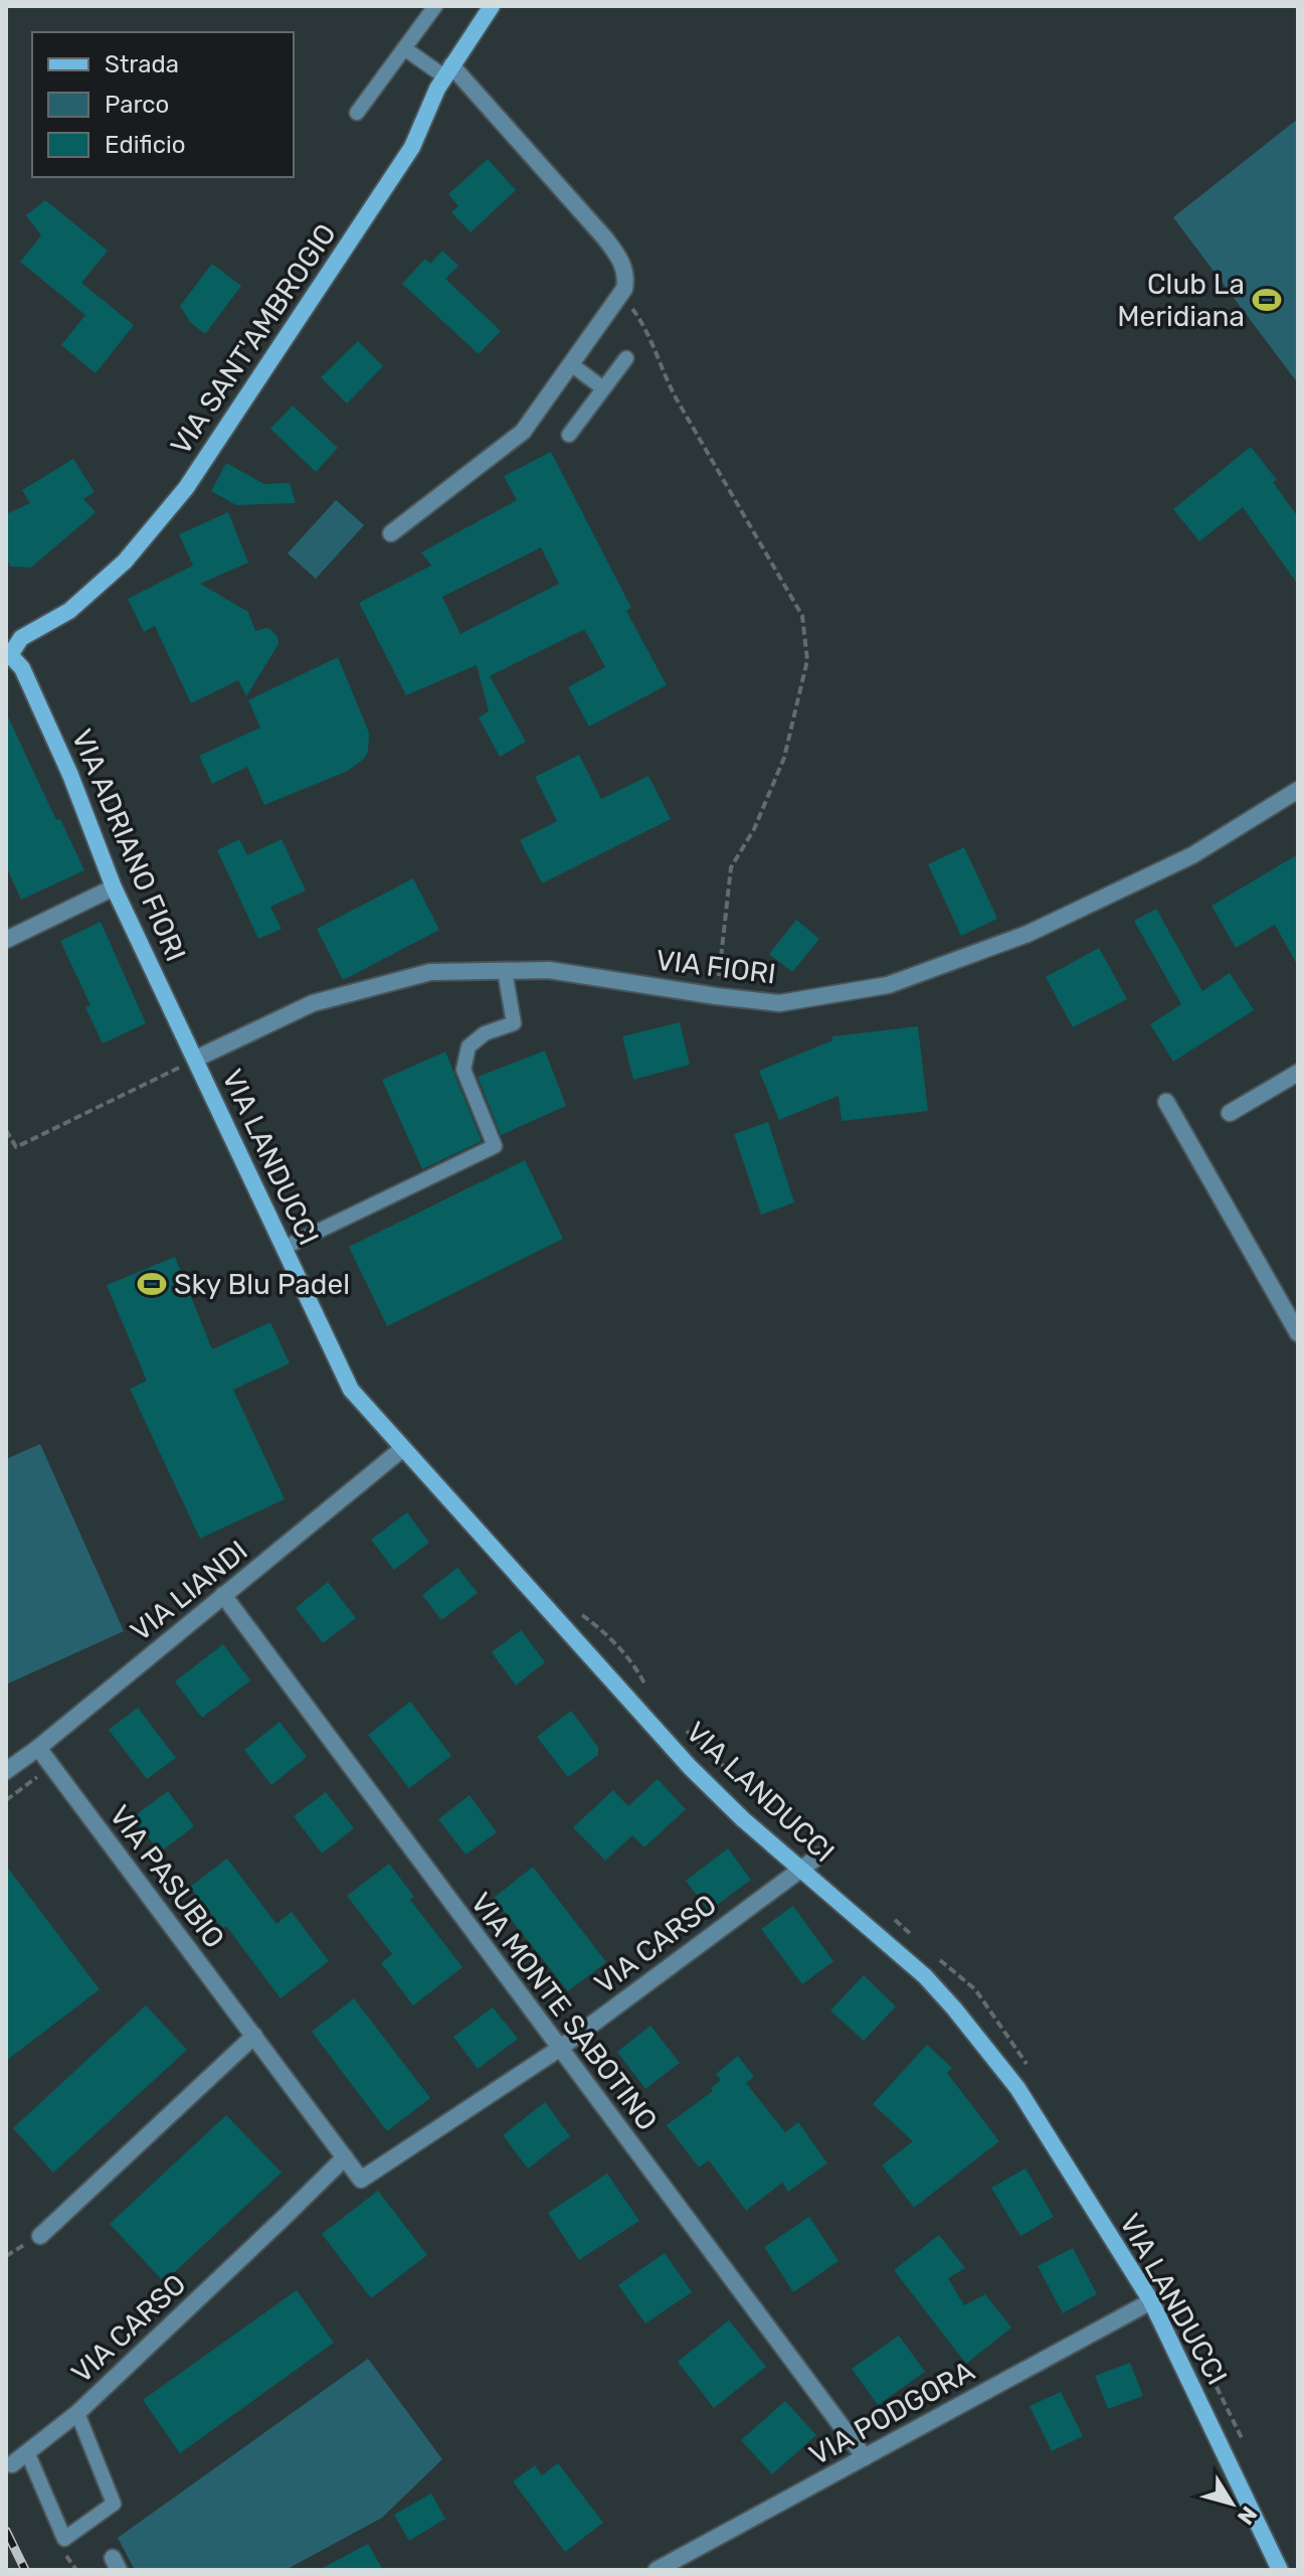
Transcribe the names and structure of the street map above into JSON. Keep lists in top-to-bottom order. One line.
{"streets":{"street":["VIA SANT'AMBROGIO","VIA ADRIANO FIORI","VIA FIORI","VIA LANDUCCI","VIA LIANDI","VIA PASUBIO","VIA CARSO","VIA MONTE SABOTINO","VIA PODGORA"]},"crossings":[["VIA SANT'AMBROGIO","VIA ADRIANO FIORI"],["VIA ADRIANO FIORI","VIA FIORI"],["VIA ADRIANO FIORI","VIA LANDUCCI"],["VIA FIORI","VIA LANDUCCI"],["VIA LANDUCCI","VIA LIANDI"],["VIA LANDUCCI","VIA CARSO"],["VIA LANDUCCI","VIA PODGORA"],["VIA LIANDI","VIA PASUBIO"],["VIA LIANDI","VIA MONTE SABOTINO"],["VIA PASUBIO","VIA CARSO"],["VIA CARSO","VIA MONTE SABOTINO"],["VIA MONTE SABOTINO","VIA PODGORA"]],"places":{"sports":["Club La Meridiana","Sky Blu Padel"]},"legend":["Strada","Parco","Edificio"],"north":"bottom right"}
